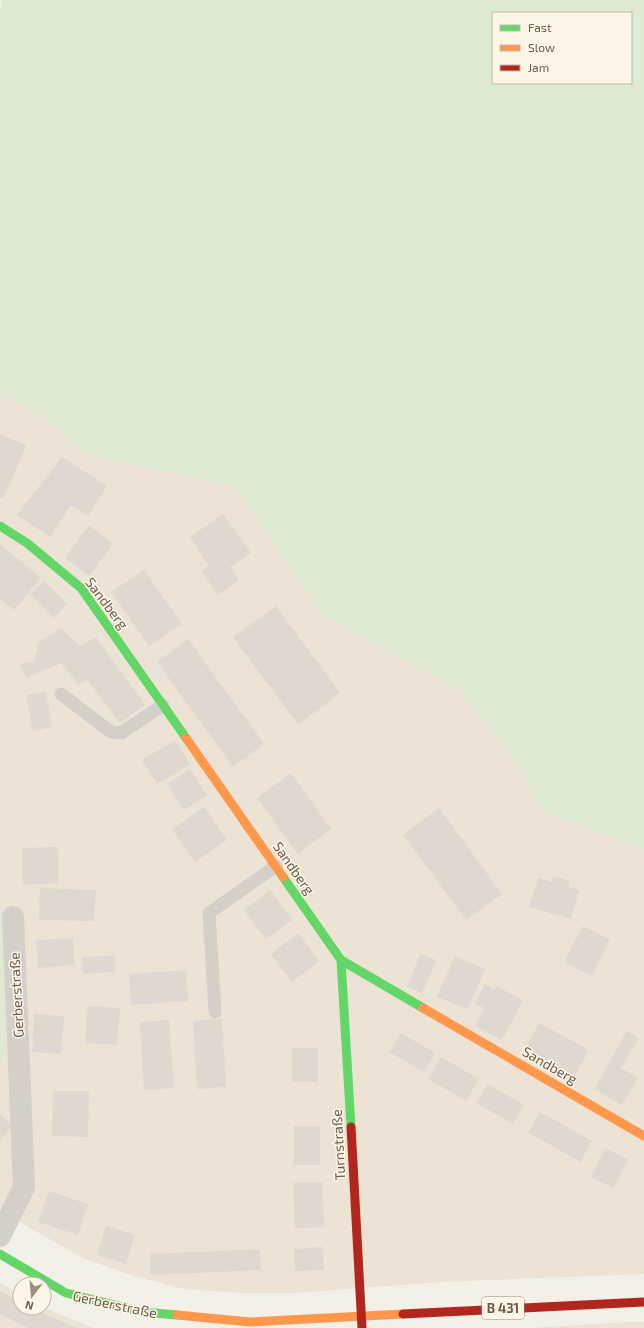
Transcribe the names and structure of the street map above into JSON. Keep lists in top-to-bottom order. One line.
{"streets":{"street":["Sandberg","Gerberstraße","Turnstraße","B 431"]},"crossings":[["Sandberg","Turnstraße"],["Gerberstraße","Turnstraße"],["Gerberstraße","B 431"],["Turnstraße","B 431"]],"legend":["Fast","Slow","Jam"],"north":"bottom"}
